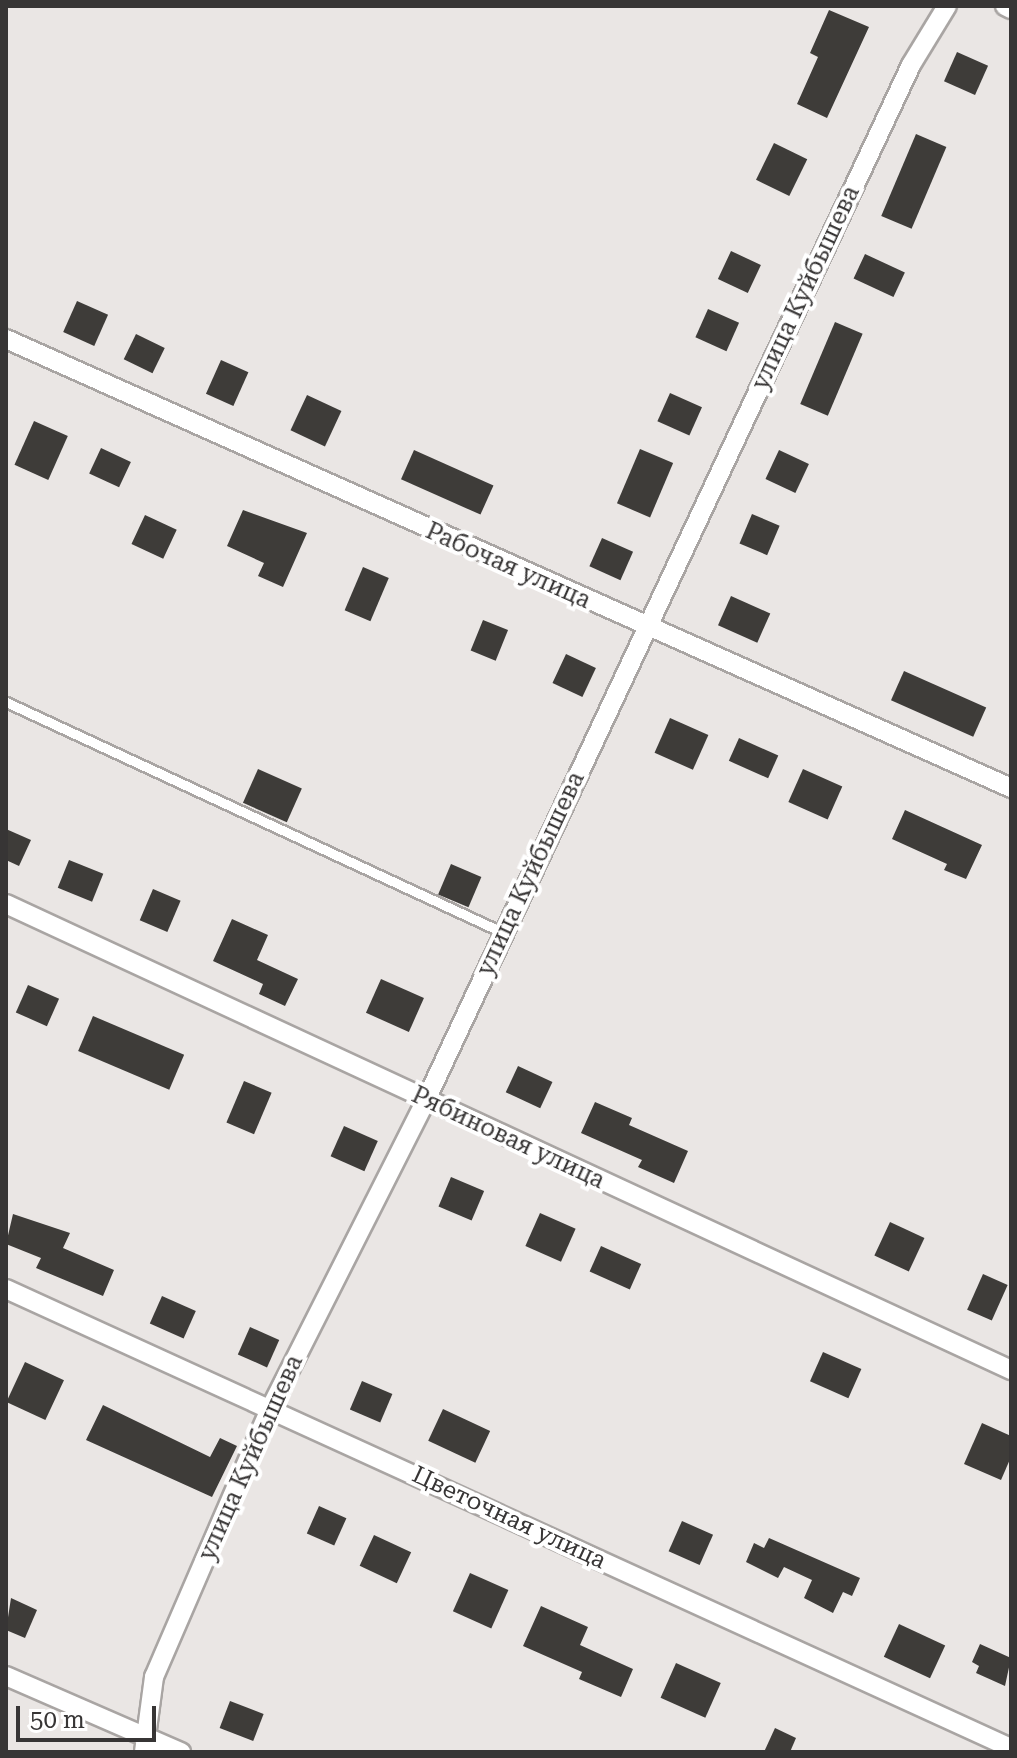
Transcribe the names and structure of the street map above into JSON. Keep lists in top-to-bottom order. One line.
{"streets":{"street":["улица Куйбышева","Рабочая улица","Рябиновая улица","Цветочная улица"]},"crossings":[["улица Куйбышева","Рабочая улица"],["улица Куйбышева","Рябиновая улица"],["улица Куйбышева","Цветочная улица"]],"scale_bar":"50 m"}
